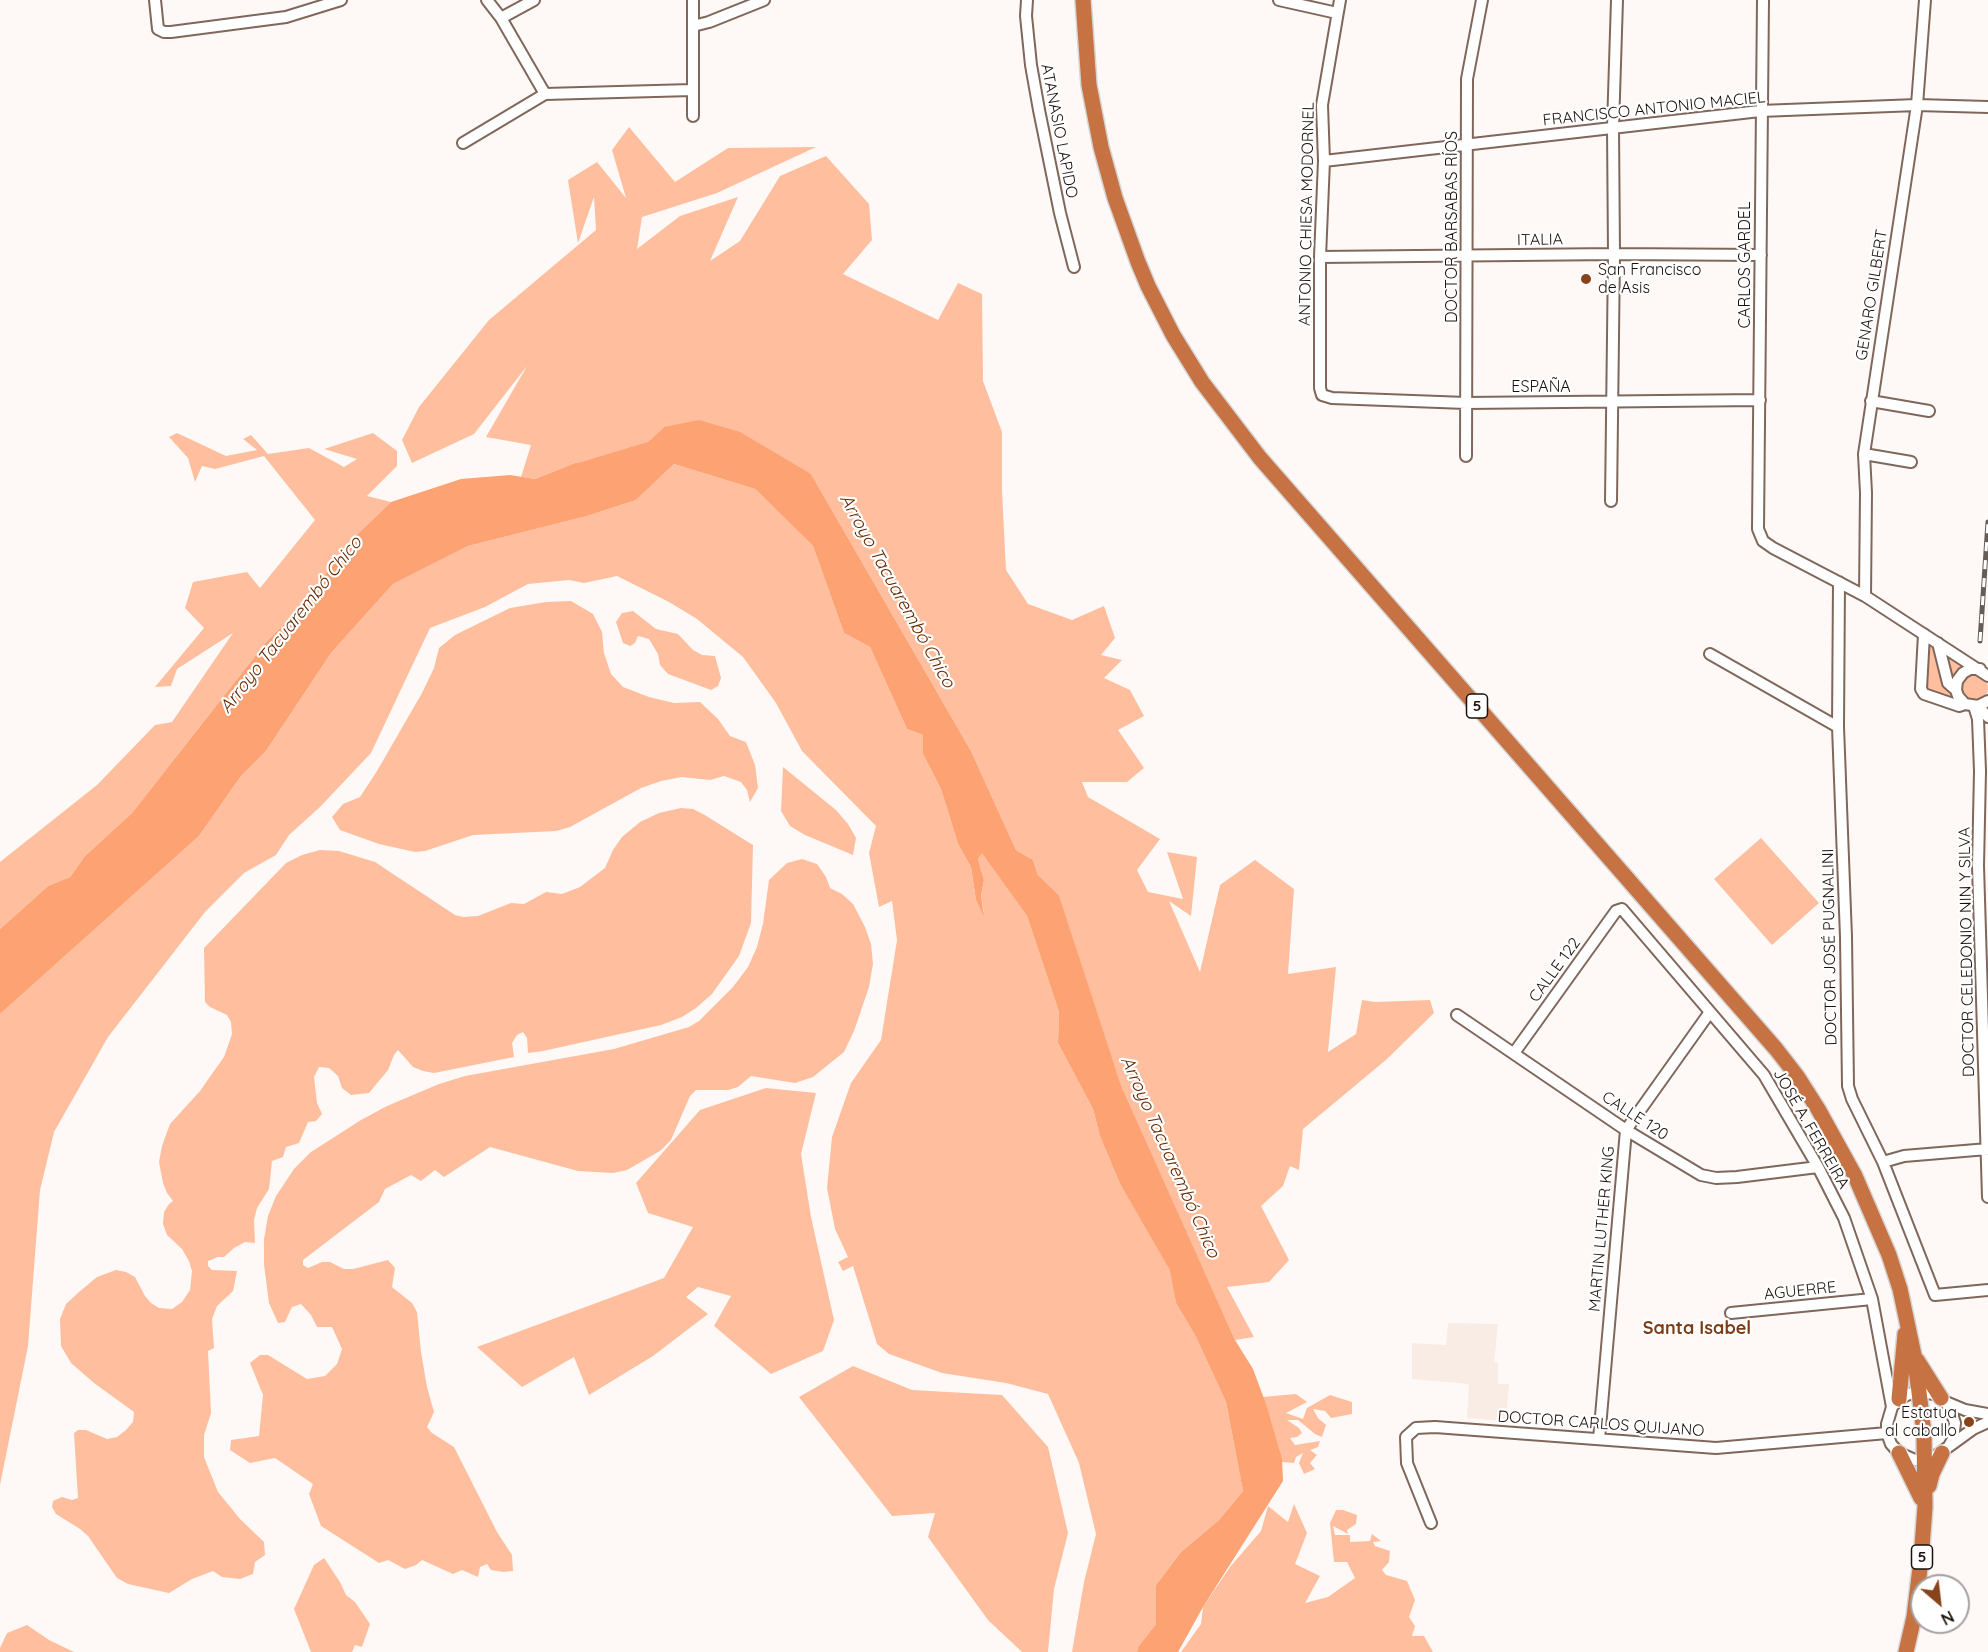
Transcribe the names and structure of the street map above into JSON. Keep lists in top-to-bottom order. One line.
{"streets":{"highway":["5"],"street":["FRANCISCO ANTONIO MACIEL","ATANASIO LAPIDO","ANTONIO CHIESA MODORNEL","DOCTOR BARSABAS RÍOS","ITALIA","CARLOS GARDEL","GENARO GILBERT","ESPAÑA","DOCTOR JOSÉ PUGNALINI","DOCTOR CELEDONIO NIN Y SILVA","CALLE 122","CALLE 120","JOSÉ A. FERREIRA","MARTIN LUTHER KING","AGUERRE","DOCTOR CARLOS QUIJANO"]},"crossings":[["FRANCISCO ANTONIO MACIEL","ANTONIO CHIESA MODORNEL"],["FRANCISCO ANTONIO MACIEL","DOCTOR BARSABAS RÍOS"],["FRANCISCO ANTONIO MACIEL","CARLOS GARDEL"],["FRANCISCO ANTONIO MACIEL","GENARO GILBERT"],["ANTONIO CHIESA MODORNEL","ITALIA"],["ANTONIO CHIESA MODORNEL","ESPAÑA"],["DOCTOR BARSABAS RÍOS","ITALIA"],["DOCTOR BARSABAS RÍOS","ESPAÑA"],["ITALIA","CARLOS GARDEL"],["CARLOS GARDEL","ESPAÑA"],["CARLOS GARDEL","DOCTOR JOSÉ PUGNALINI"],["CALLE 122","CALLE 120"],["CALLE 122","JOSÉ A. FERREIRA"],["CALLE 120","JOSÉ A. FERREIRA"],["CALLE 120","MARTIN LUTHER KING"],["JOSÉ A. FERREIRA","MARTIN LUTHER KING"],["JOSÉ A. FERREIRA","AGUERRE"],["MARTIN LUTHER KING","DOCTOR CARLOS QUIJANO"]],"districts":["Santa Isabel"],"water":["Arroyo Tacuarembó Chico"],"places":["San Francisco de Asis","Estatua al caballo"],"north":"bottom right"}
